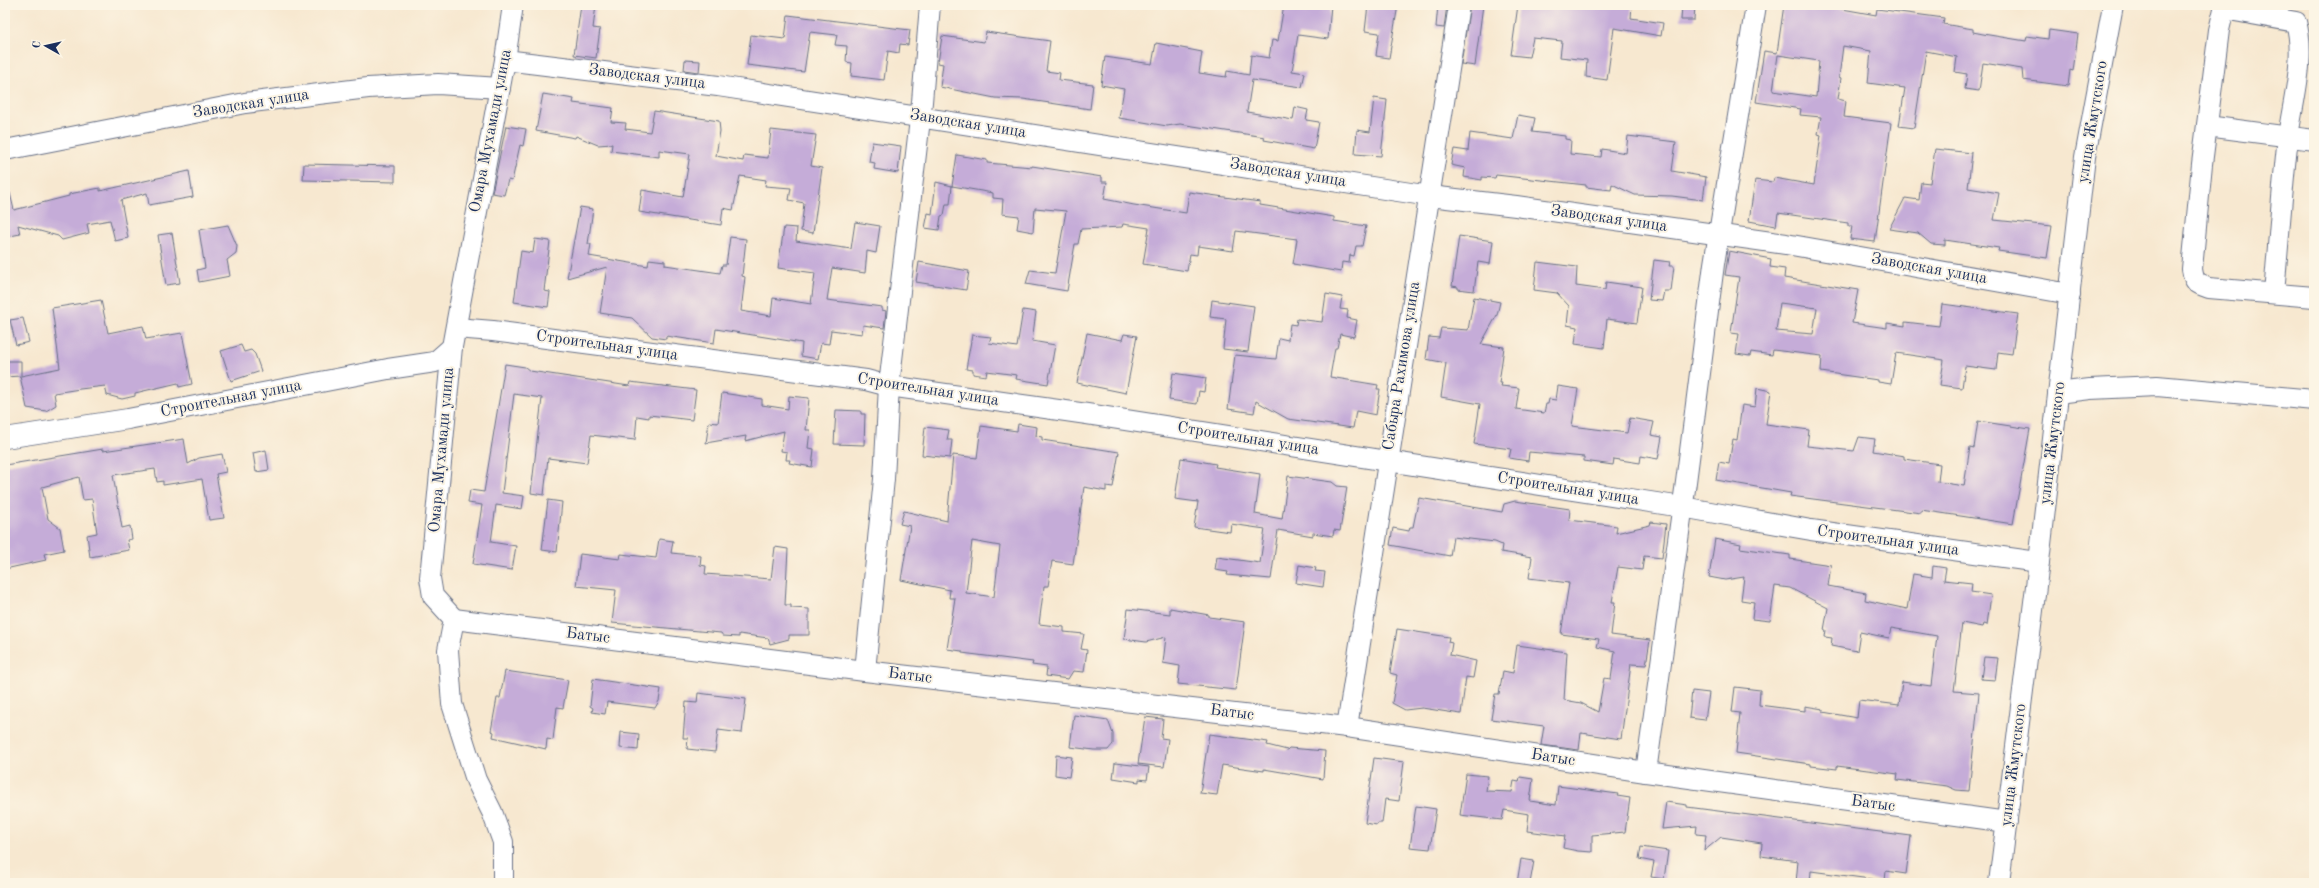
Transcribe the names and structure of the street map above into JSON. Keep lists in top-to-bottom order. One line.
{"streets":{"street":["Заводская улица","улица Жмутского","Омара Мухамади улица","Строительная улица","Сабыра Рахимова улица","Батыс"]},"crossings":[["Заводская улица","улица Жмутского"],["Заводская улица","Омара Мухамади улица"],["Заводская улица","Сабыра Рахимова улица"],["улица Жмутского","Строительная улица"],["улица Жмутского","Батыс"],["Омара Мухамади улица","Строительная улица"],["Омара Мухамади улица","Батыс"],["Строительная улица","Сабыра Рахимова улица"],["Сабыра Рахимова улица","Батыс"]],"north":"left"}
